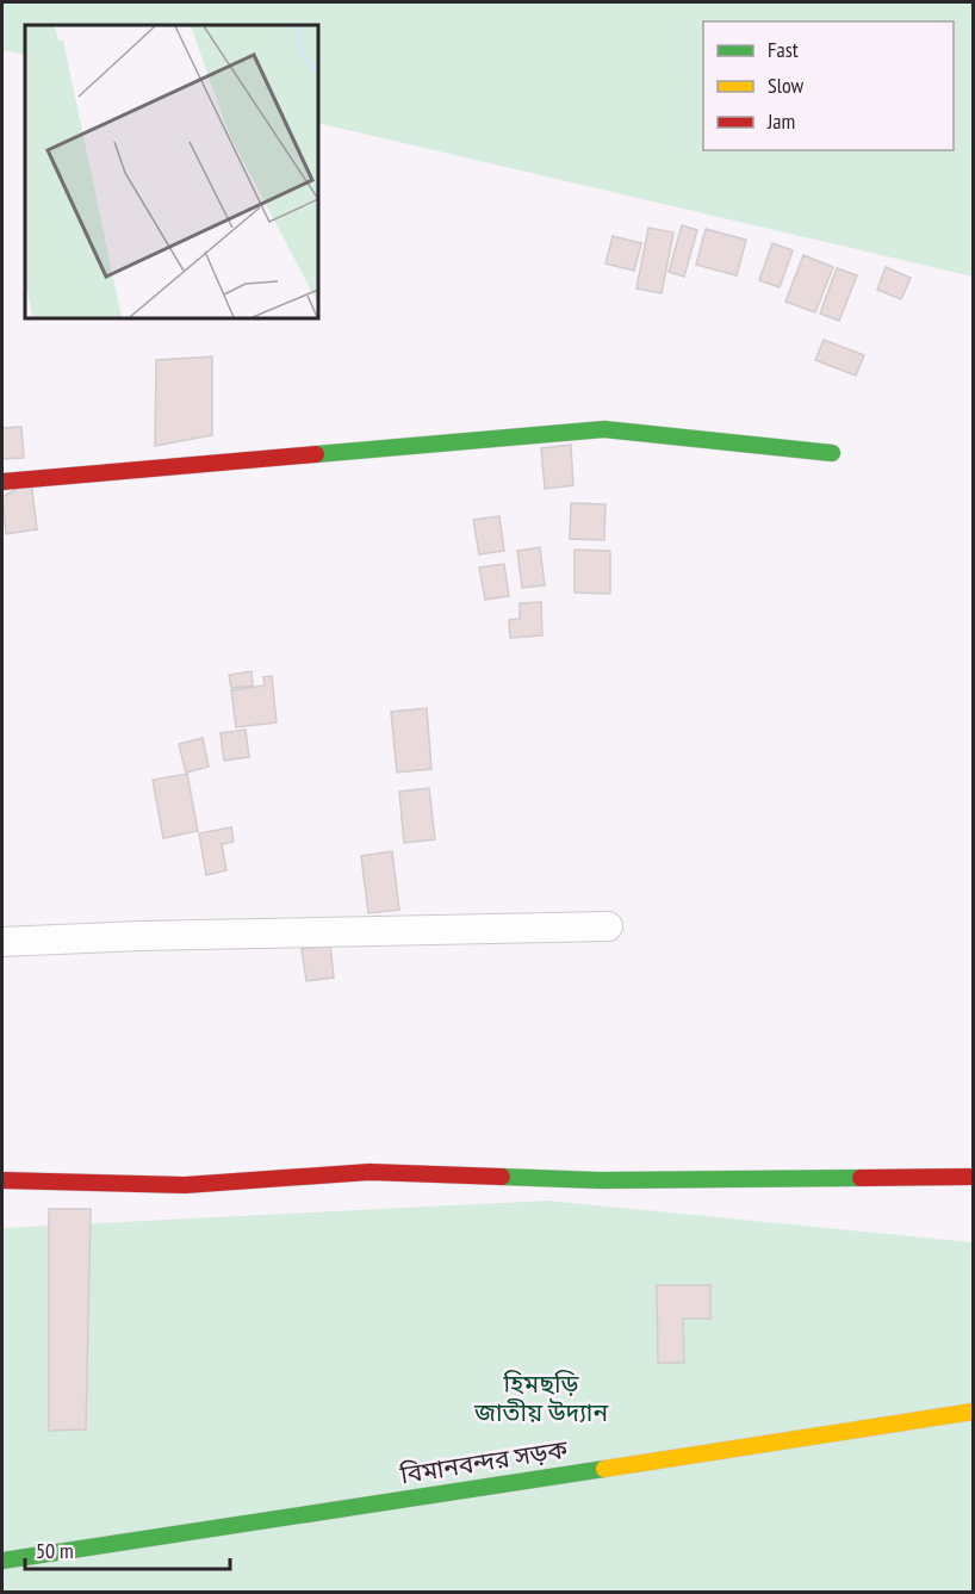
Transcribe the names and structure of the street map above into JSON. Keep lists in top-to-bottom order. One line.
{"streets":{"street":["বিমানবন্দর সড়ক"]},"parks":["হিমছড়ি জাতীয় উদ্যান"],"legend":["Fast","Slow","Jam"],"scale_bar":"50 m"}
